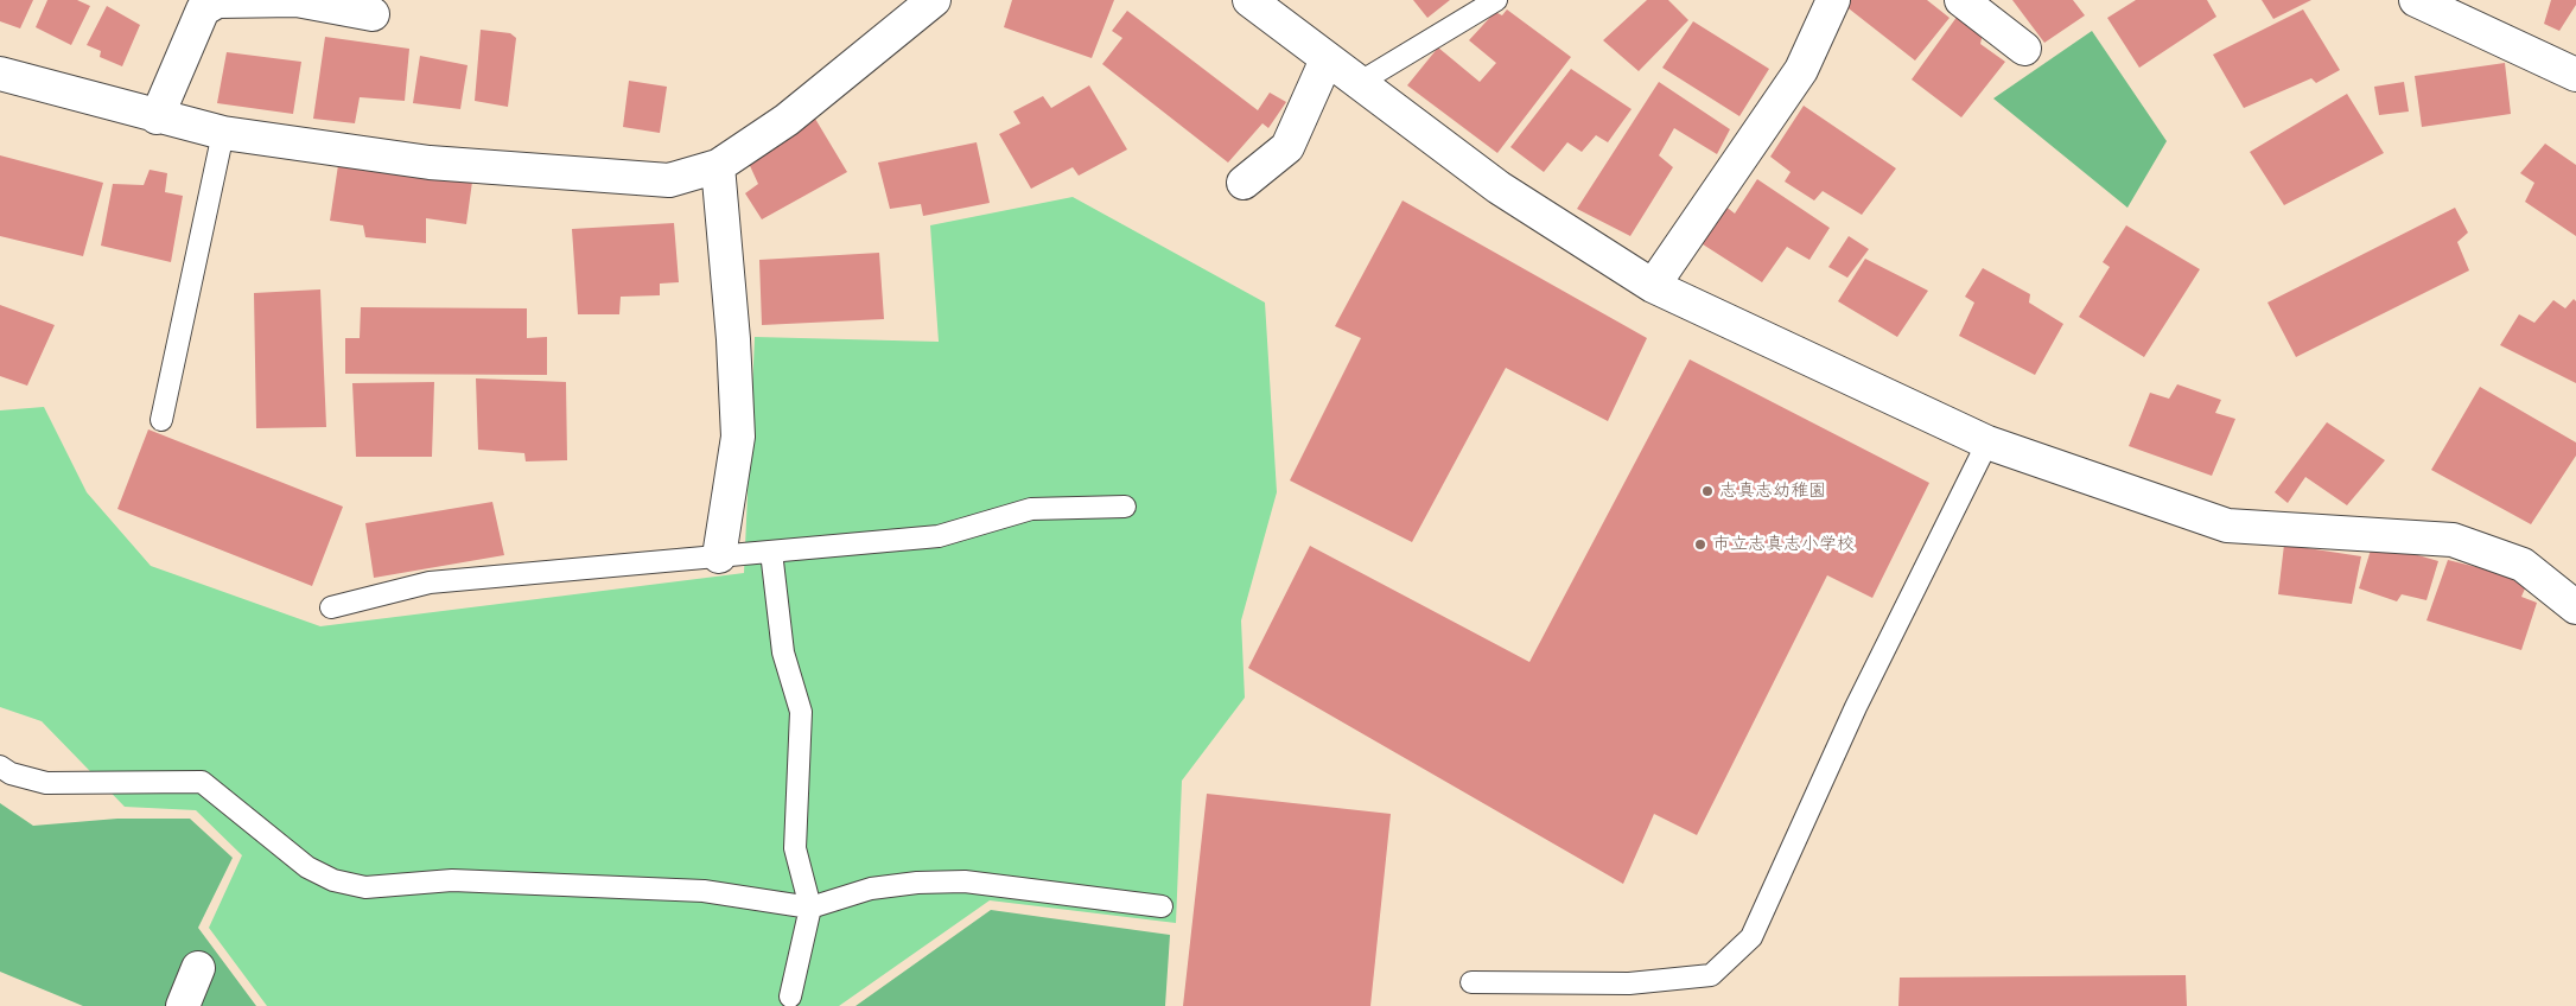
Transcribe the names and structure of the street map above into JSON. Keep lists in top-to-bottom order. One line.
{"places":["志真志幼稚園","市立志真志小学校"]}
